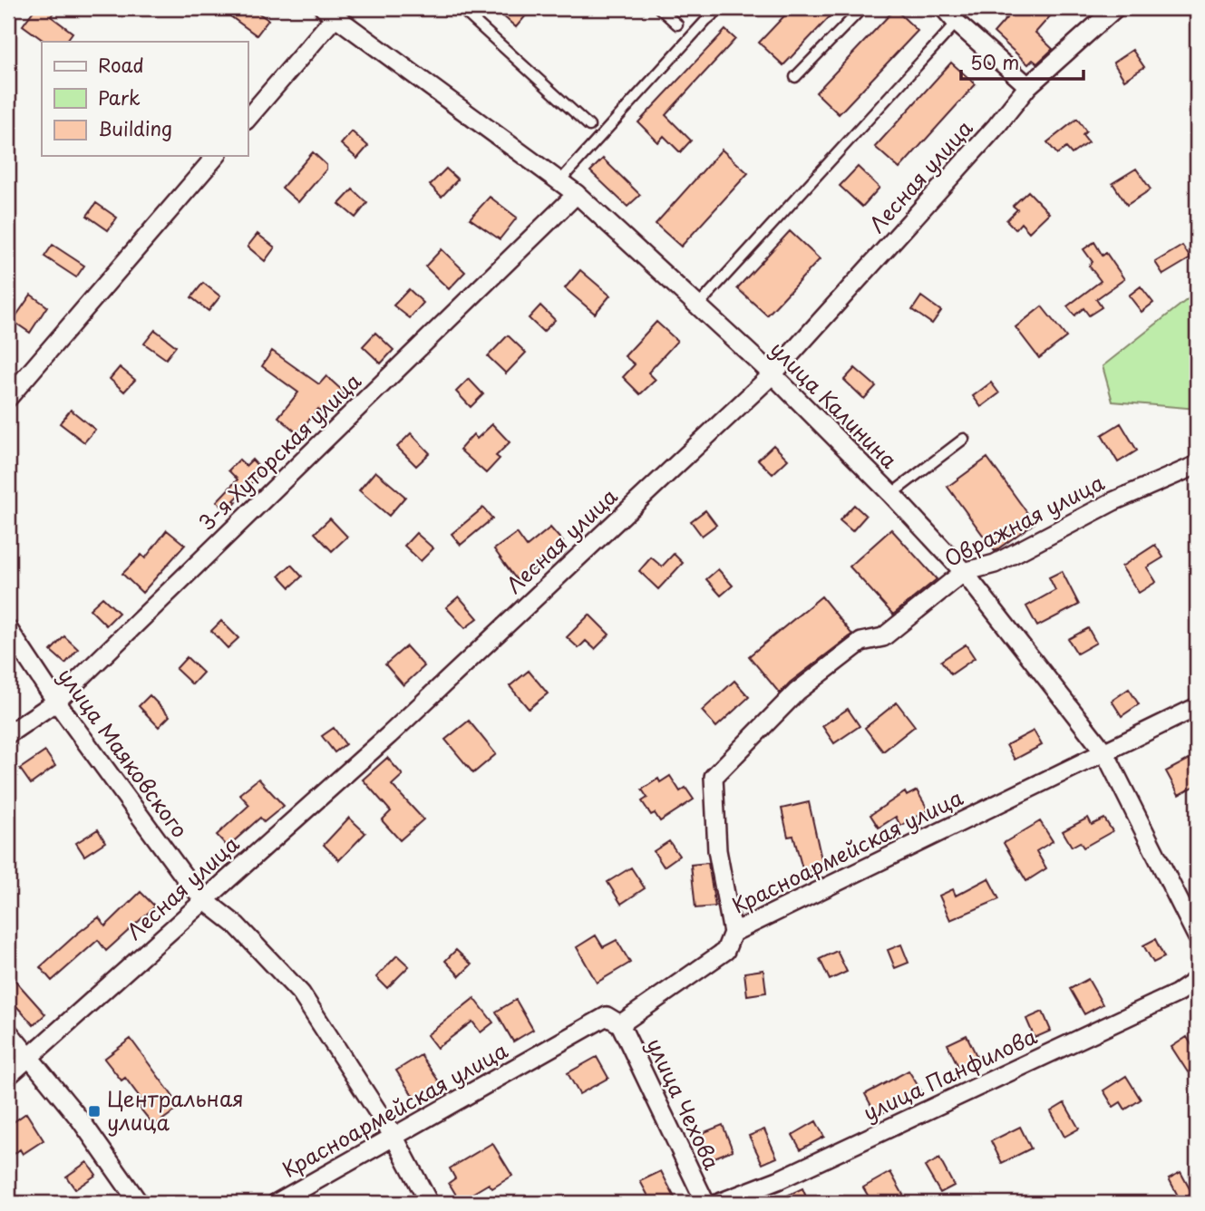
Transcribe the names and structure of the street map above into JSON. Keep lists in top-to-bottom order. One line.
{"streets":{"street":["Лесная улица","улица Калинина","3-я Хуторская улица","Овражная улица","улица Маяковского","Красноармейская улица","улица Панфилова","улица Чехова"]},"crossings":[["Лесная улица","улица Калинина"],["Лесная улица","улица Маяковского"],["улица Калинина","3-я Хуторская улица"],["улица Калинина","Овражная улица"],["улица Калинина","Красноармейская улица"],["3-я Хуторская улица","улица Маяковского"],["Овражная улица","Красноармейская улица"],["улица Маяковского","Красноармейская улица"],["Красноармейская улица","улица Чехова"]],"places":{"transit":["Центральная улица"]},"legend":["Road","Park","Building"],"scale_bar":"50 m"}
